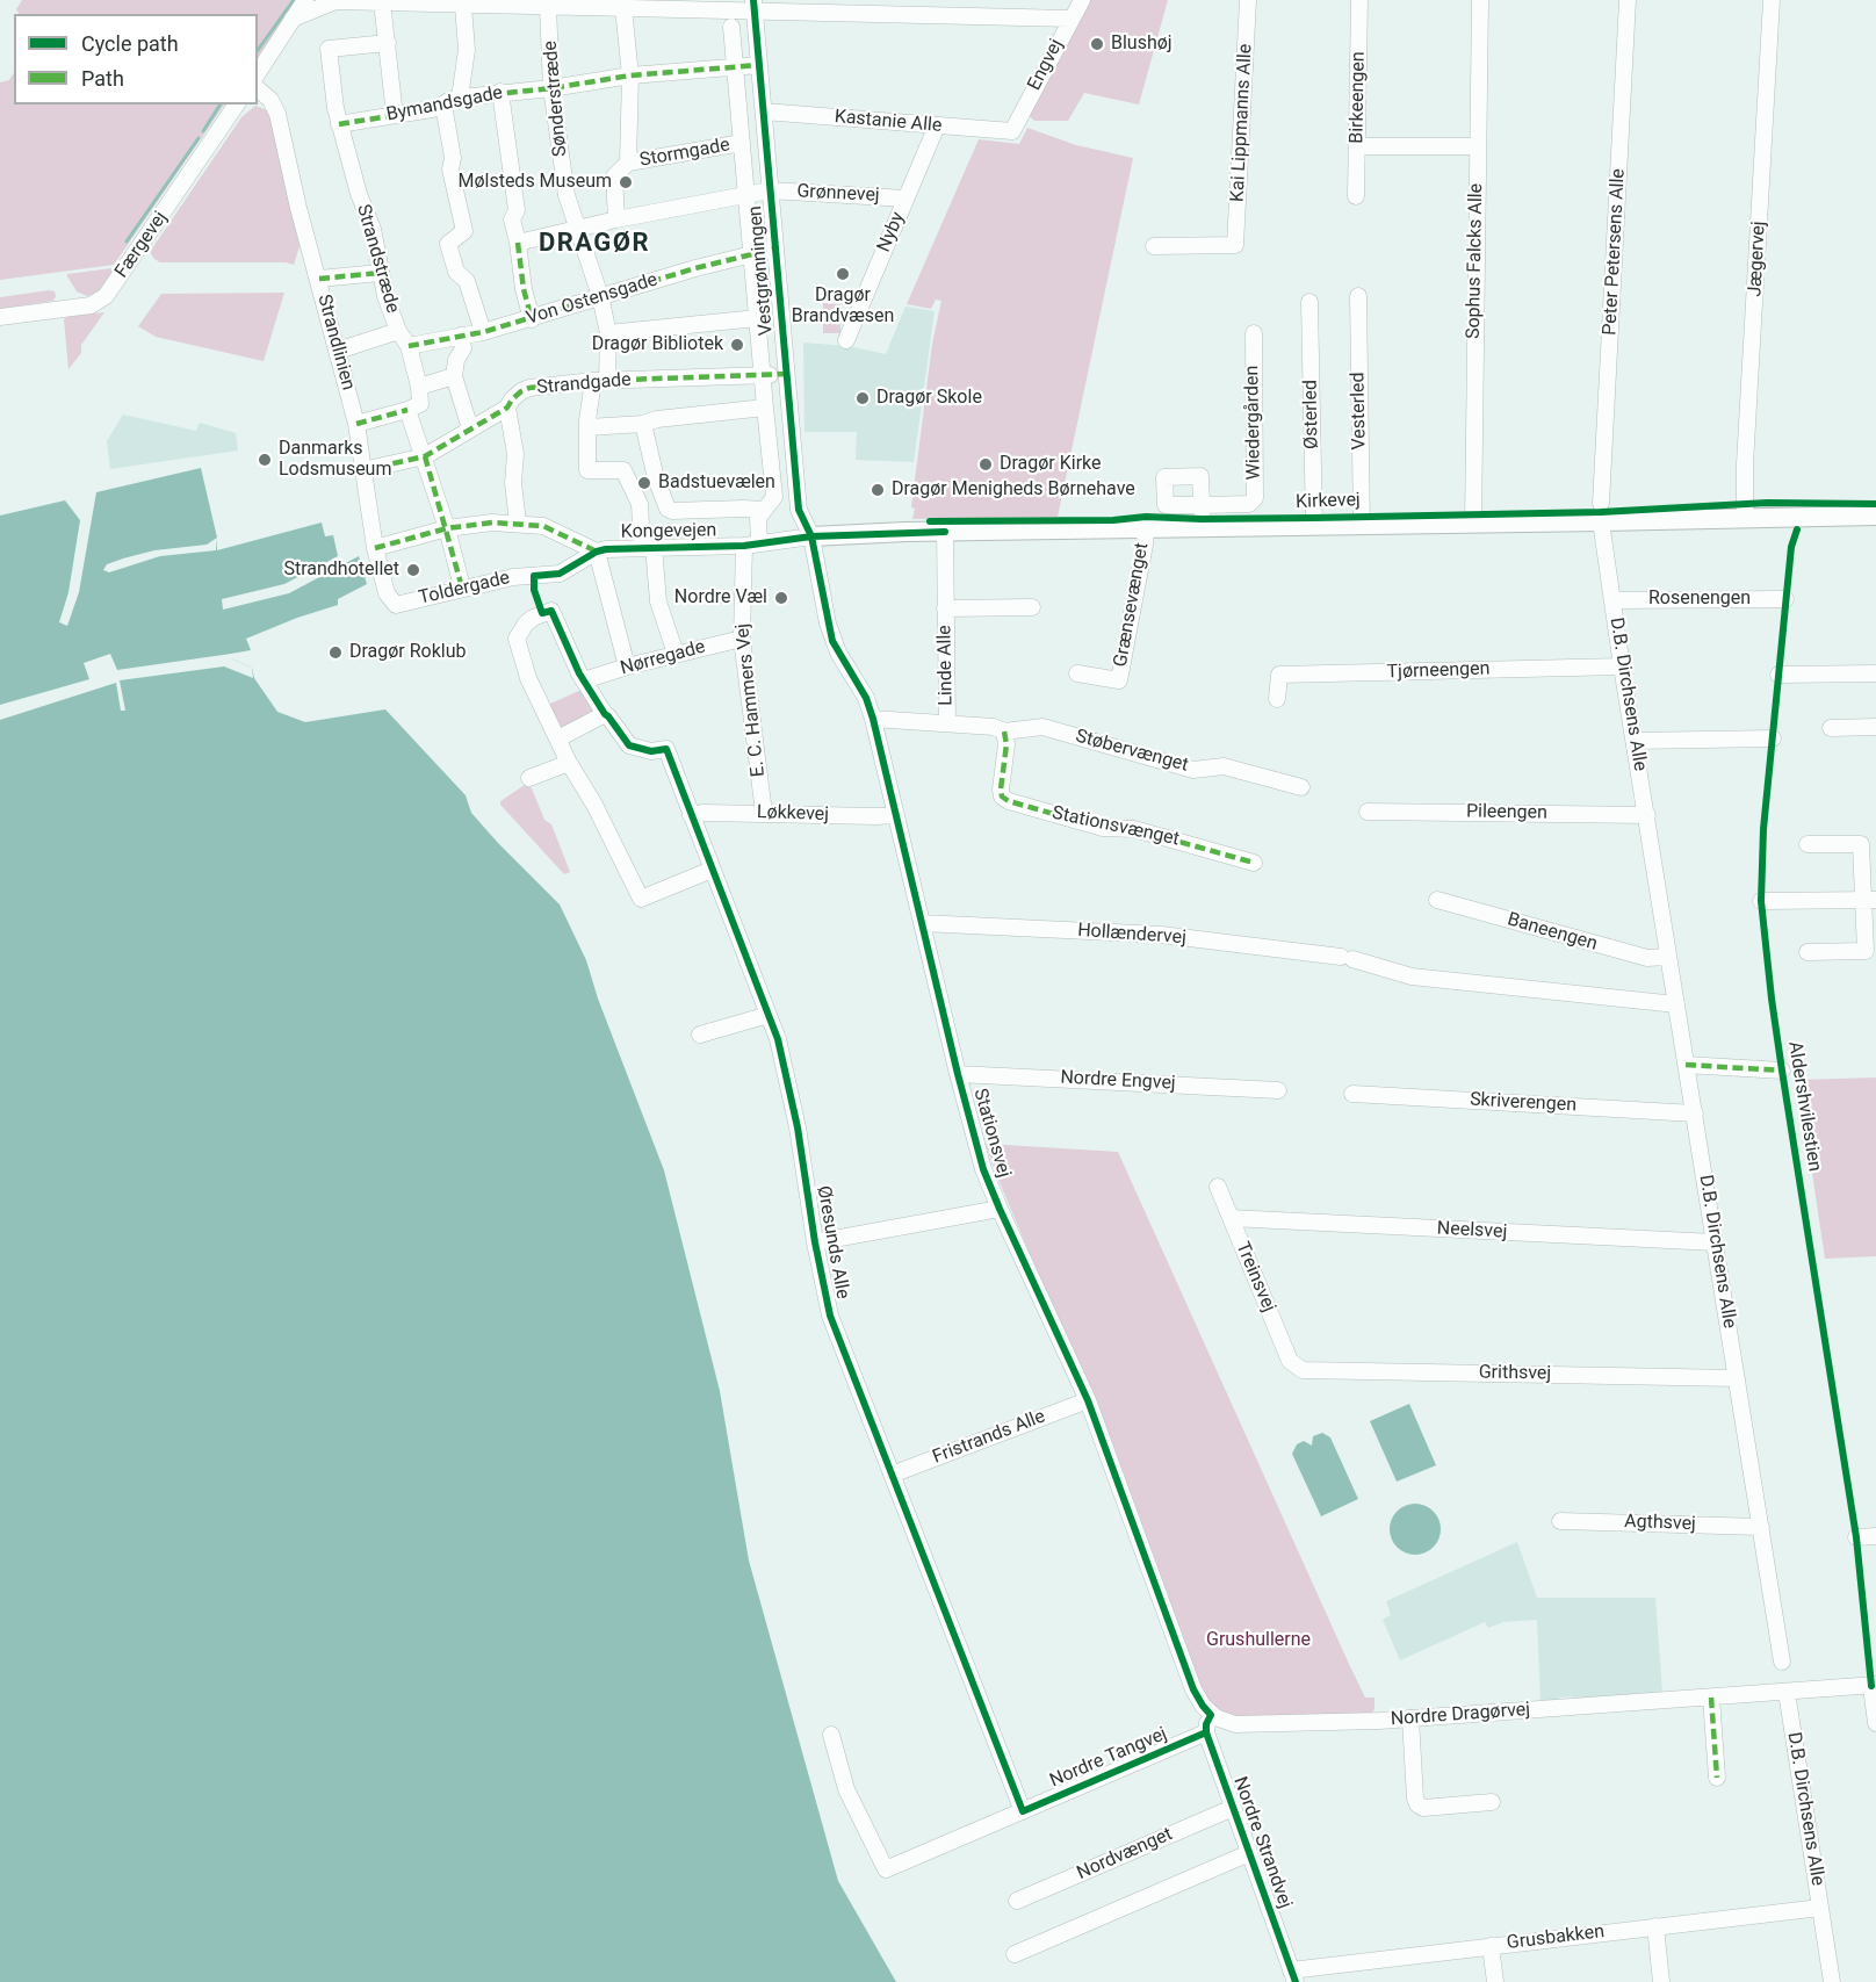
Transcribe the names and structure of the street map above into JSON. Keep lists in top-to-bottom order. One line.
{"streets":{"main road":["Kirkevej"],"street":["Engvej","Birkeengen","Sønderstræde","Bymandsgade","Kastanie Alle","Kai Lippmanns Alle","Stormgade","Grønnevej","Nyby","Færgevej","Peter Petersens Alle","Strandstræde","Jægervej","Sophus Falcks Alle","Vestgrønningen","Von Ostensgade","Strandlinien","Strandgade","Vesterled","Østerled","Wiedergården","Kongevejen","Toldergade","Rosenengen","Grænsevænget","Nørregade","Linde Alle","Tjørneengen","D.B. Dirchsens Alle","E. C. Hammers Vej","Støbervænget","Pileengen","Løkkevej","Stationsvænget","Baneengen","Hollændervej","Nordre Engvej","Skriverengen","Stationsvej","Neelsvej","Øresunds Alle","Treinsvej","Grithsvej","Fristrands Alle","Agthsvej","Nordre Dragørvej","Nordre Tangvej","Nordre Strandvej","Nordvænget","Grusbakken"],"cycle path":["Aldershvilestien"]},"crossings":[["Engvej","Kastanie Alle"],["Sønderstræde","Bymandsgade"],["Sønderstræde","Grønnevej"],["Sønderstræde","Von Ostensgade"],["Sønderstræde","Strandgade"],["Bymandsgade","Strandstræde"],["Bymandsgade","Vestgrønningen"],["Kastanie Alle","Nyby"],["Kastanie Alle","Vestgrønningen"],["Stormgade","Vestgrønningen"],["Grønnevej","Nyby"],["Grønnevej","Vestgrønningen"],["Peter Petersens Alle","Kirkevej"],["Peter Petersens Alle","D.B. Dirchsens Alle"],["Strandstræde","Von Ostensgade"],["Jægervej","Kirkevej"],["Sophus Falcks Alle","Kirkevej"],["Vestgrønningen","Von Ostensgade"],["Vestgrønningen","Strandgade"],["Vestgrønningen","Kirkevej"],["Vestgrønningen","Kongevejen"],["Vestgrønningen","E. C. Hammers Vej"],["Vestgrønningen","Stationsvej"],["Strandlinien","Strandgade"],["Strandlinien","Kongevejen"],["Strandlinien","Toldergade"],["Vesterled","Kirkevej"],["Østerled","Kirkevej"],["Wiedergården","Kirkevej"],["Kirkevej","Kongevejen"],["Kirkevej","Grænsevænget"],["Kirkevej","Linde Alle"],["Kirkevej","D.B. Dirchsens Alle"],["Kirkevej","Stationsvej"],["Kongevejen","Toldergade"],["Kongevejen","E. C. Hammers Vej"],["Kongevejen","Stationsvej"],["Rosenengen","D.B. Dirchsens Alle"],["Nørregade","E. C. Hammers Vej"],["Linde Alle","Støbervænget"],["Tjørneengen","D.B. Dirchsens Alle"],["D.B. Dirchsens Alle","Pileengen"],["D.B. Dirchsens Alle","Baneengen"],["D.B. Dirchsens Alle","Hollændervej"],["D.B. Dirchsens Alle","Skriverengen"],["D.B. Dirchsens Alle","Neelsvej"],["D.B. Dirchsens Alle","Grithsvej"],["D.B. Dirchsens Alle","Agthsvej"],["D.B. Dirchsens Alle","Nordre Dragørvej"],["D.B. Dirchsens Alle","Grusbakken"],["E. C. Hammers Vej","Løkkevej"],["Støbervænget","Stationsvænget"],["Støbervænget","Stationsvej"],["Løkkevej","Stationsvej"],["Løkkevej","Øresunds Alle"],["Hollændervej","Stationsvej"],["Nordre Engvej","Stationsvej"],["Stationsvej","Fristrands Alle"],["Stationsvej","Nordre Dragørvej"],["Neelsvej","Treinsvej"],["Øresunds Alle","Fristrands Alle"],["Øresunds Alle","Nordre Tangvej"],["Treinsvej","Grithsvej"],["Nordre Tangvej","Nordre Strandvej"],["Nordre Strandvej","Nordvænget"],["Nordre Strandvej","Grusbakken"]],"districts":["DRAGØR"],"parks":["Grushullerne"],"places":["Blushøj","Mølsteds Museum","Dragør Brandvæsen","Dragør Bibliotek","Dragør Skole","Danmarks Lodsmuseum","Dragør Kirke","Badstuevælen","Dragør Menigheds Børnehave","Strandhotellet","Nordre Væl","Dragør Roklub"],"legend":["Cycle path","Path"]}
